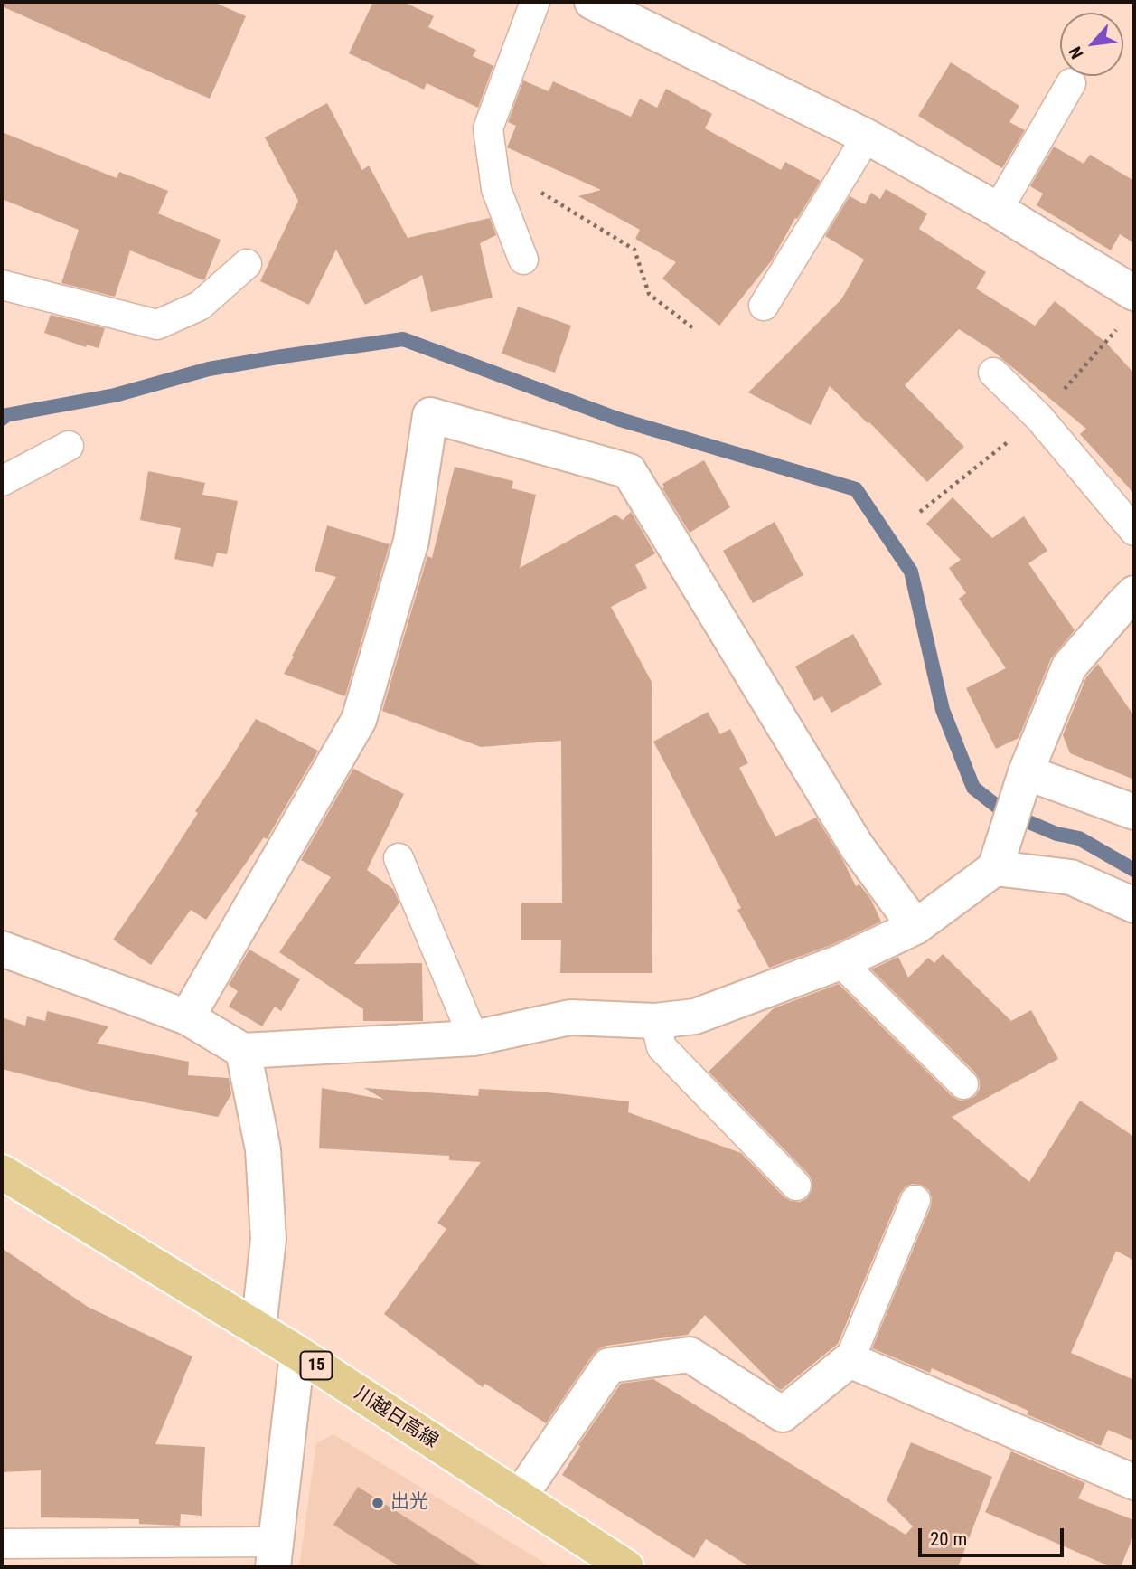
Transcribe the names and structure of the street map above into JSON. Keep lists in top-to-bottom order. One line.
{"streets":{"main road":["15","川越日高線"]},"places":["出光"],"scale_bar":"20 m","north":"bottom left"}
